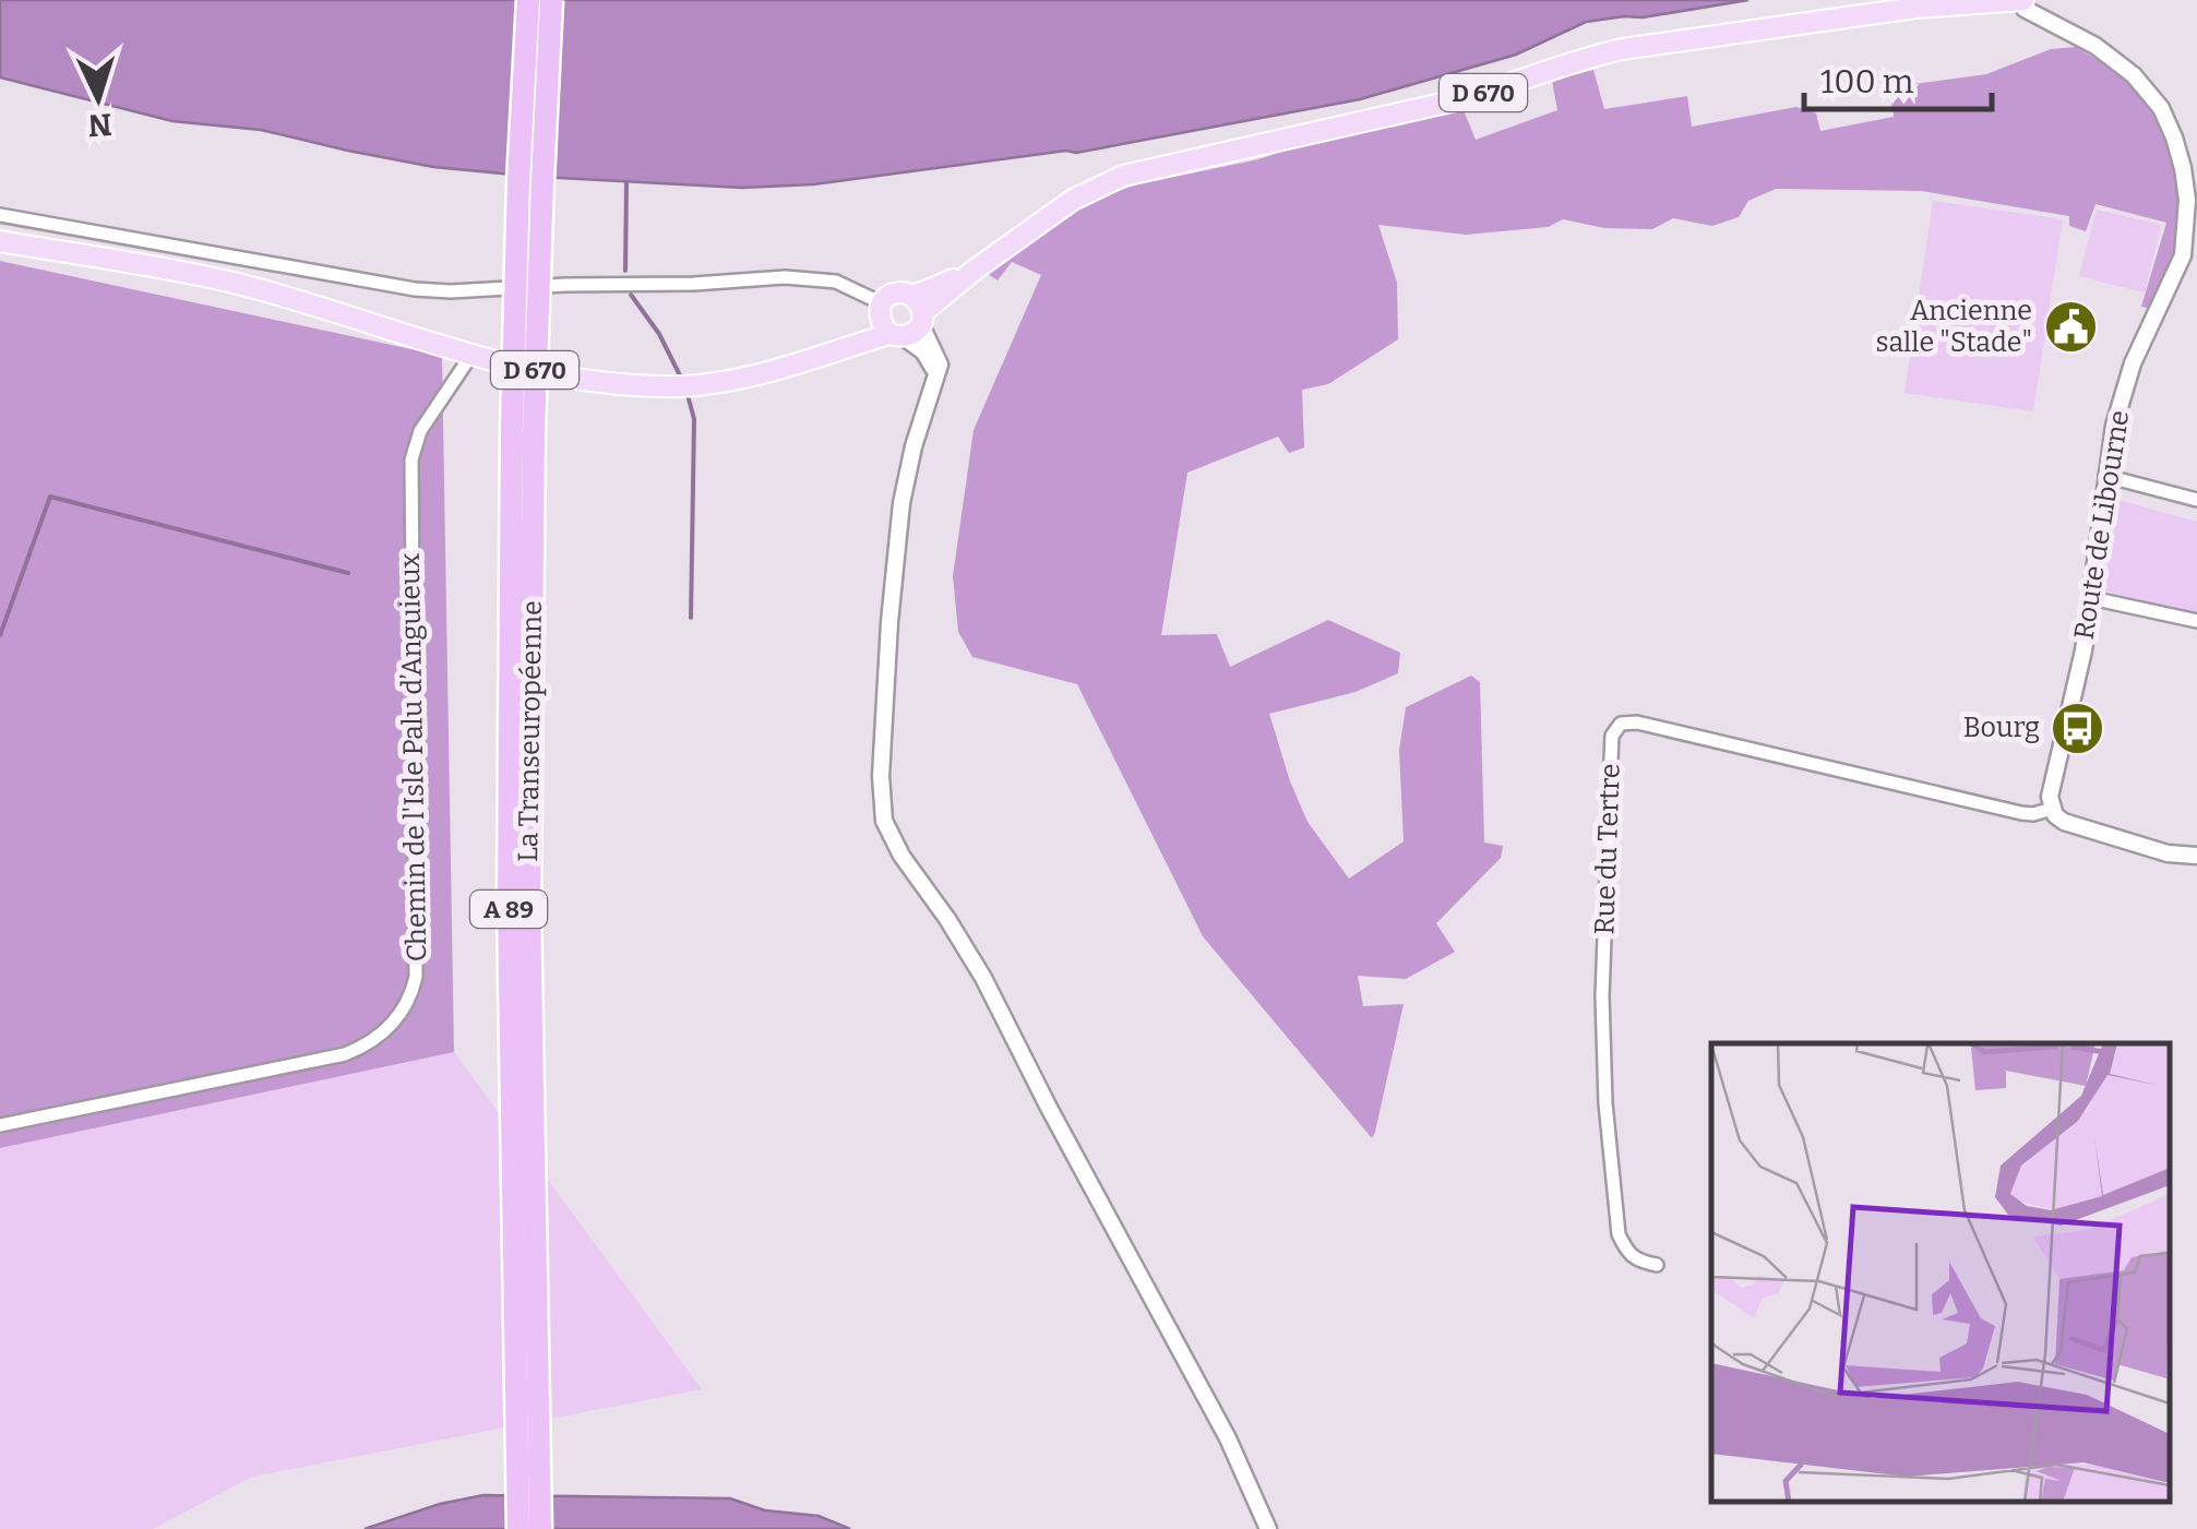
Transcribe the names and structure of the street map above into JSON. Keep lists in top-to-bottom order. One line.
{"streets":{"highway":["La Transeuropéenne","A 89"],"main road":["D 670"],"street":["Route de Libourne","Chemin de l'Isle Palu d’Anguieux","Rue du Tertre"]},"crossings":[["D 670","Route de Libourne"],["D 670","Chemin de l'Isle Palu d’Anguieux"],["Route de Libourne","Rue du Tertre"]],"places":{"public building":["Ancienne salle \"Stade\""],"bus stop":["Bourg"]},"scale_bar":"100 m","north":"bottom"}
